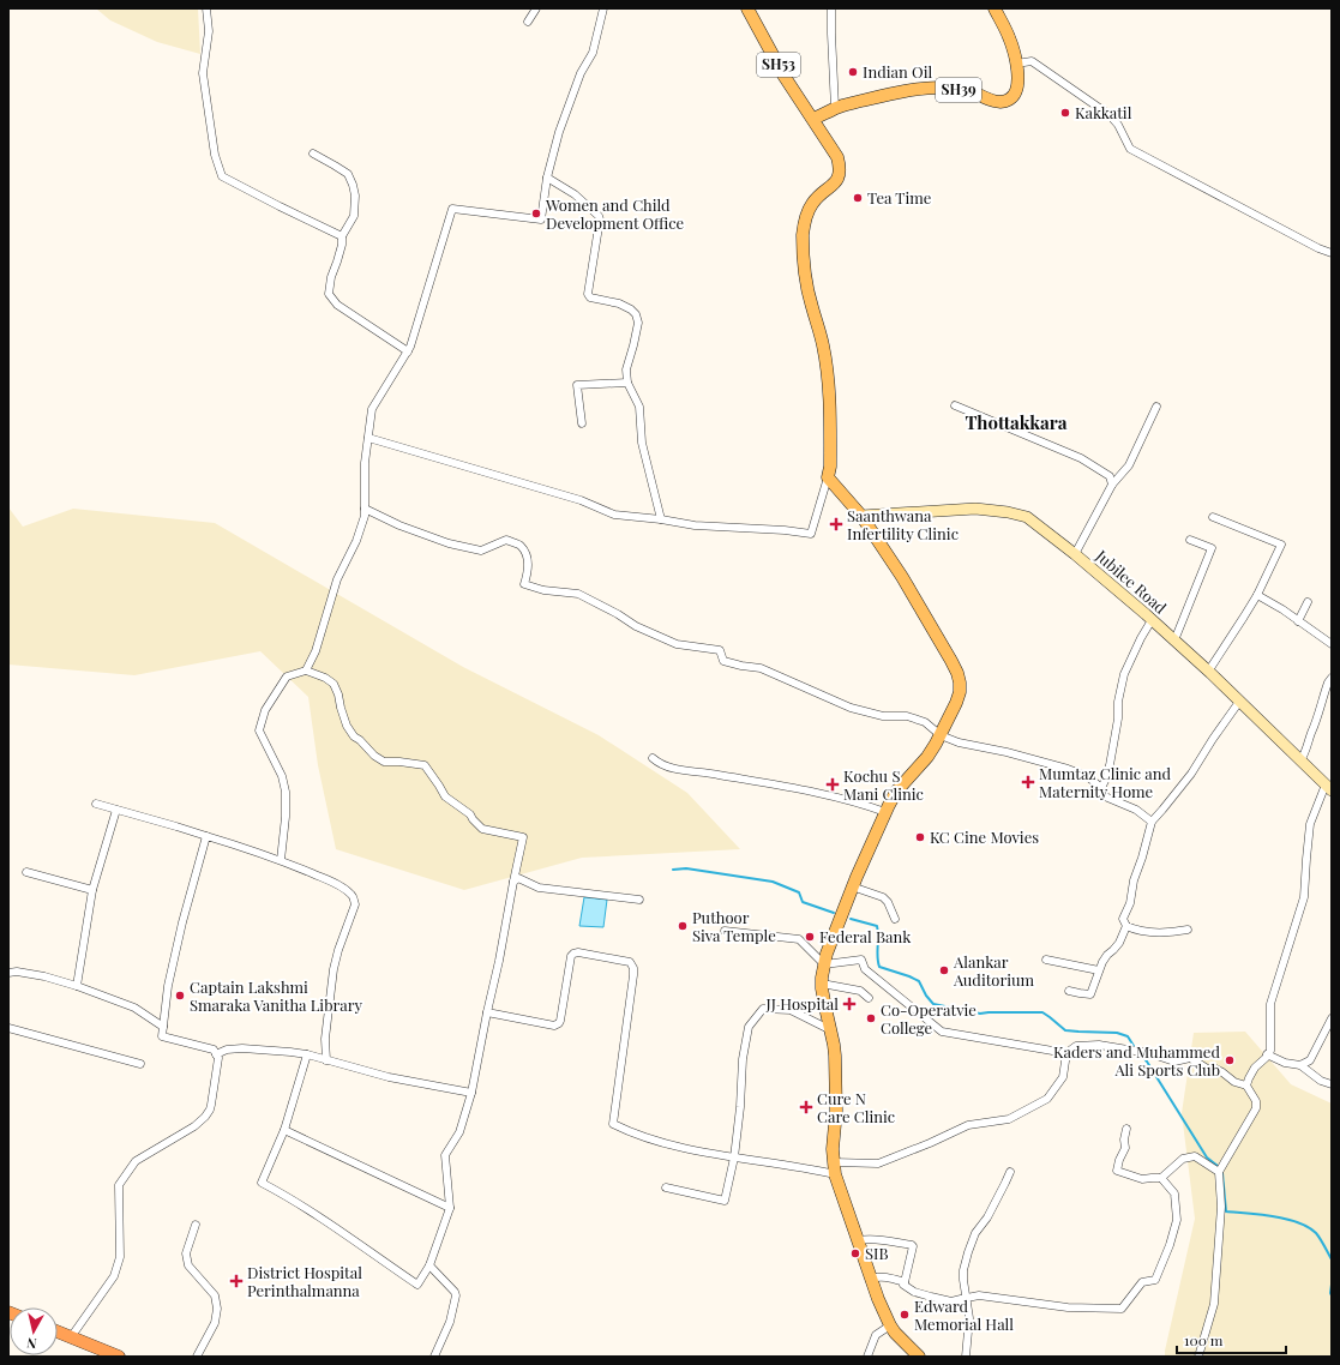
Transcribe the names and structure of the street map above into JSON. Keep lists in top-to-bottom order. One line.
{"streets":{"main road":["SH53","SH39","Jubilee Road"]},"crossings":[["SH53","SH39"]],"districts":["Thottakkara"],"places":{"other":["Indian Oil","Kakkatil","Tea Time","Women and Child Development Office","KC Cine Movies","Puthoor Siva Temple","Federal Bank","Alankar Auditorium","Captain Lakshmi Smaraka Vanitha Library","Co-Operatvie College","Kaders and Muhammed Ali Sports Club","SIB","Edward Memorial Hall"],"health":["Saanthwana Infertility Clinic","Mumtaz Clinic and Maternity Home","Kochu S Mani Clinic","JJ Hospital","Cure N Care Clinic","District Hospital Perinthalmanna"]},"scale_bar":"100 m","north":"bottom"}
